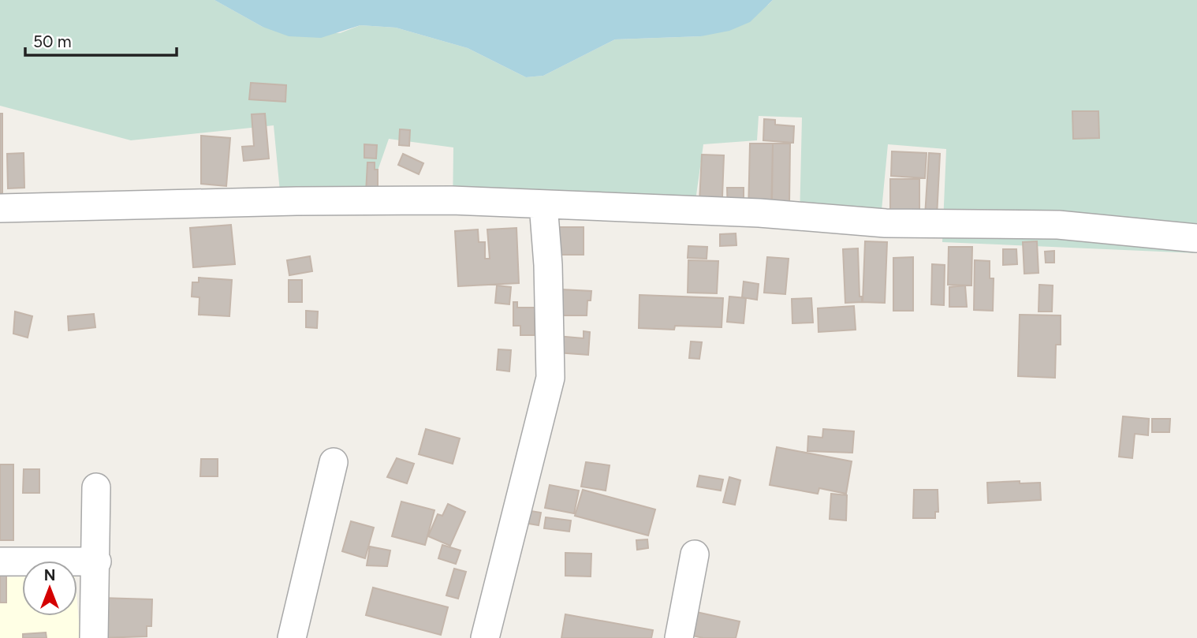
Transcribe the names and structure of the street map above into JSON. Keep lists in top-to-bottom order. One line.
{"scale_bar":"50 m","north":"top"}
